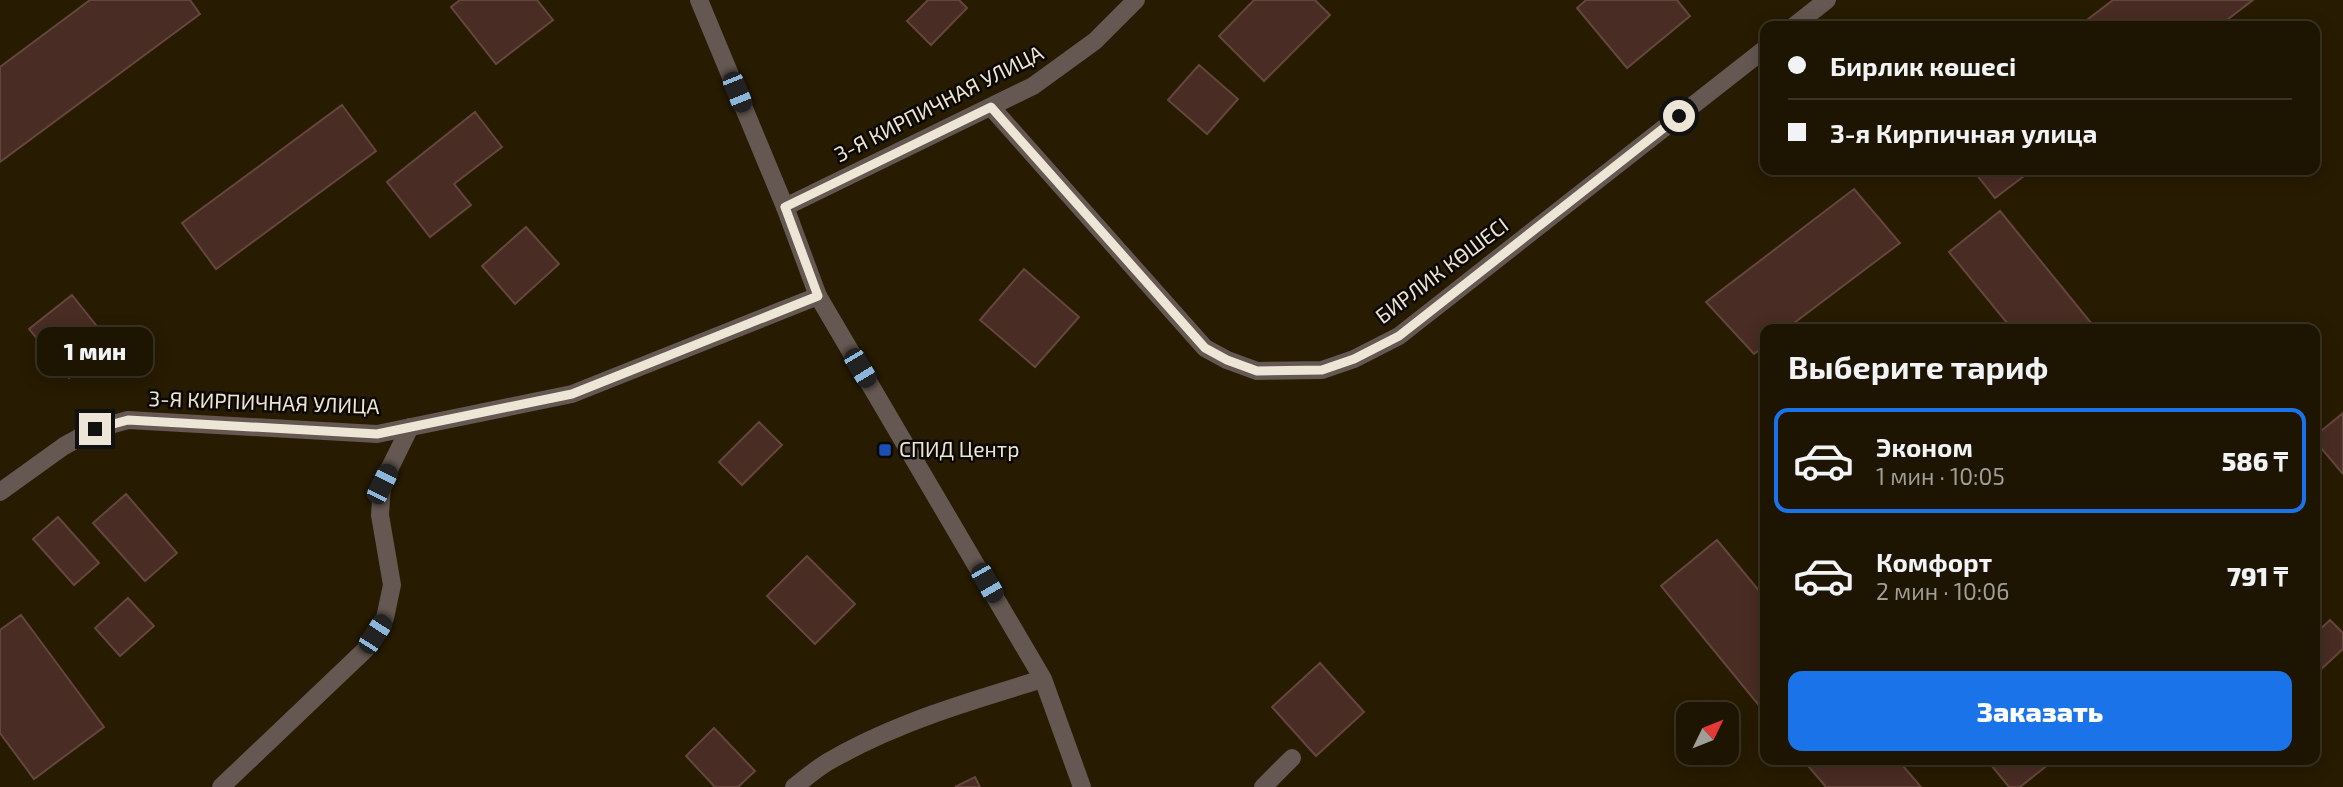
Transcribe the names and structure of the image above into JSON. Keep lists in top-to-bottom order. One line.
{"streets":{"street":["3-Я КИРПИЧНАЯ УЛИЦА","БИРЛИК КӨШЕСІ"]},"crossings":[["3-Я КИРПИЧНАЯ УЛИЦА","БИРЛИК КӨШЕСІ"]],"places":{"transit":["СПИД Центр"]},"north":"top right","page":{"banner":["Бирлик көшесі","3-я Кирпичная улица"],"heading":"Выберите тариф","bubble":"1 мин","list":[{"name":"Эконом","note":"1 мин · 10:05","value":"586 ₸"},{"name":"Комфорт","note":"2 мин · 10:06","value":"791 ₸"}],"buttons":"Заказать"}}
